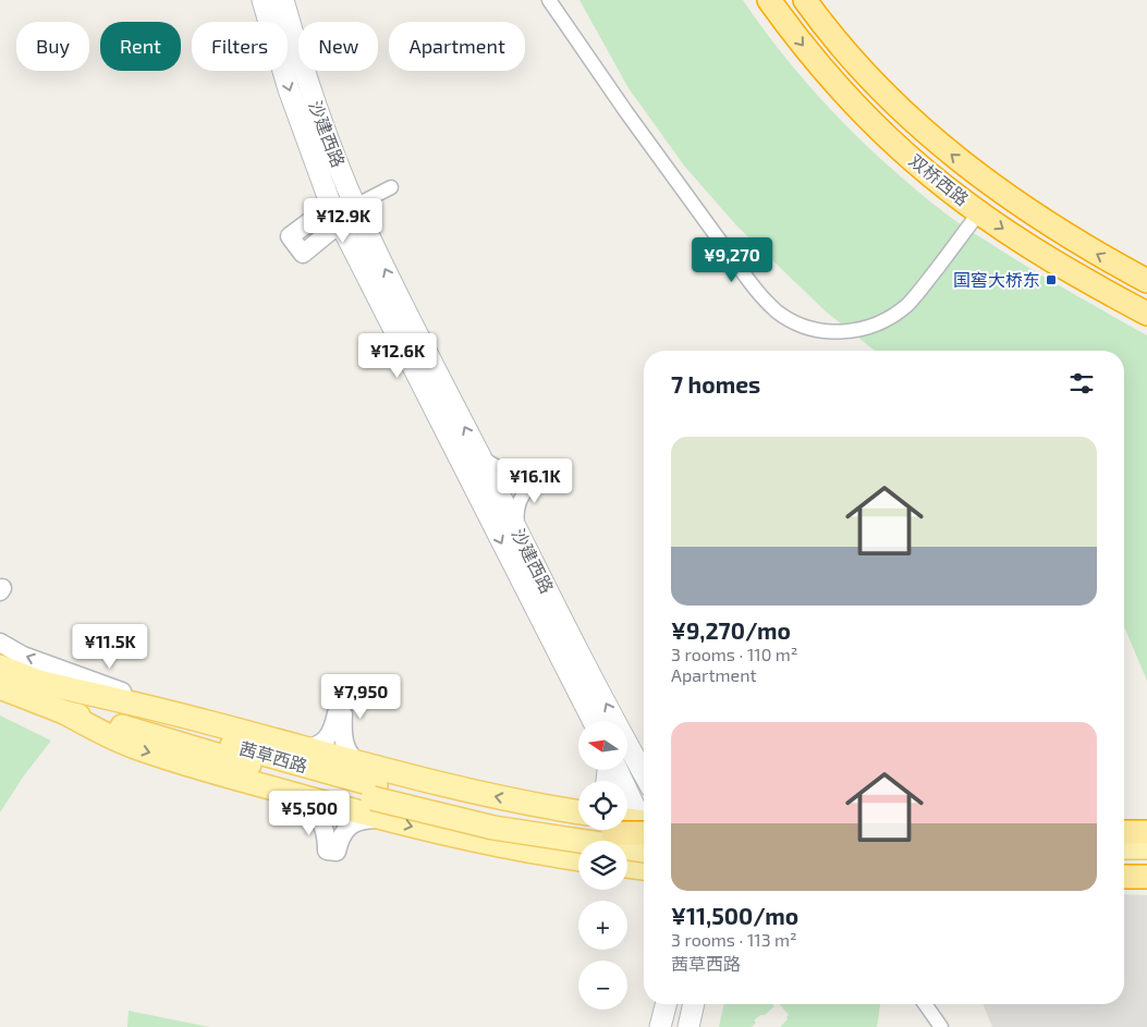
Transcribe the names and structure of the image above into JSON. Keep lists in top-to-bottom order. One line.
{"streets":{"highway":["双桥西路"],"main road":["沙建西路","茜草西路"]},"places":{"transit":["国窖大桥东"]},"north":"left","page":{"chip":["Buy","Rent","Filters","New","Apartment"],"price":["¥12.9K","¥9,270","¥12.6K","¥16.1K","¥11.5K","¥7,950","¥5,500"],"heading":"7 homes","list":[{"name":"¥9,270/mo","note":"3 rooms · 110 m² · Apartment"},{"name":"¥11,500/mo","note":"3 rooms · 113 m² · 茜草西路"}],"map_buttons":["+","−"]}}
